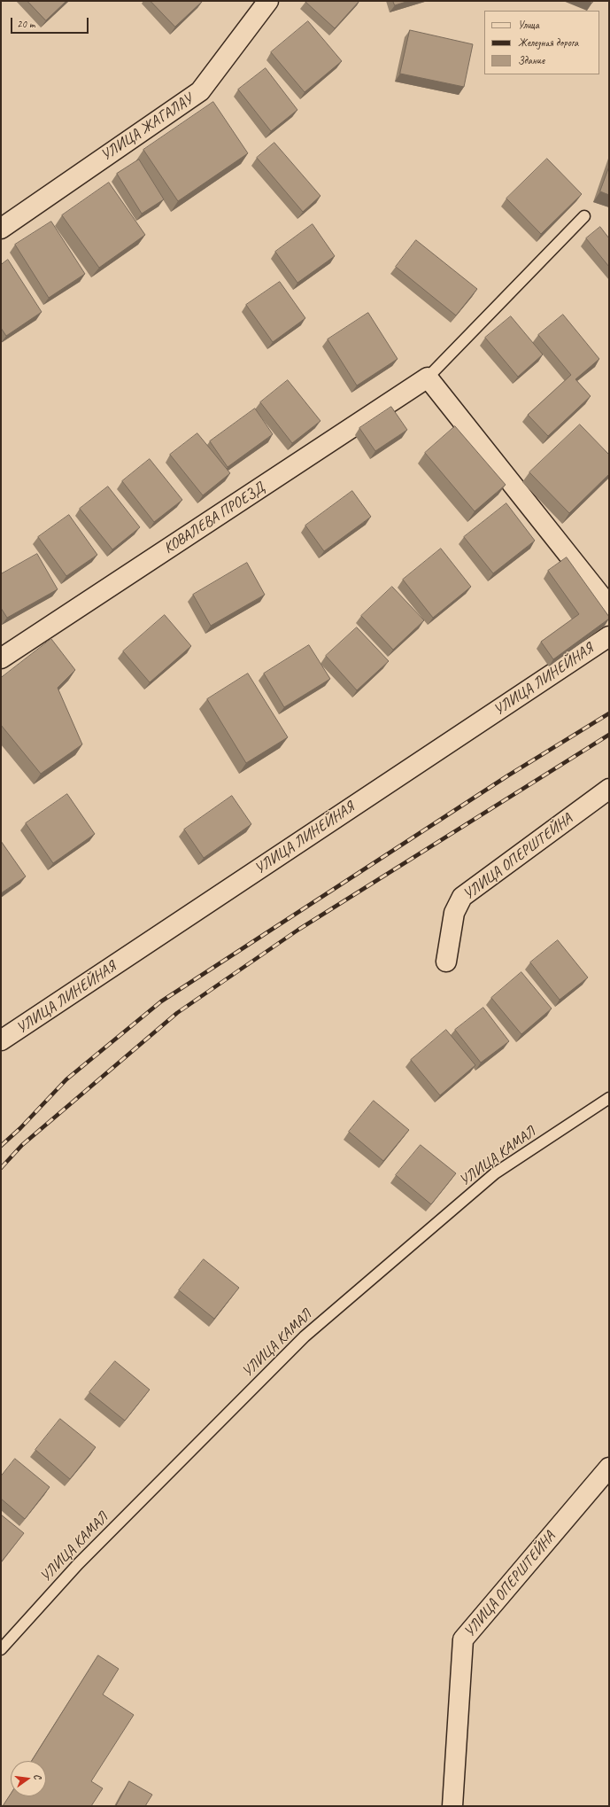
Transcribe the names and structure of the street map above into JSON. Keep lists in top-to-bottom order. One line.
{"streets":{"street":["УЛИЦА ЖАГАЛАУ","КОВАЛЕВА ПРОЕЗД","УЛИЦА ЛИНЕЙНАЯ","УЛИЦА ОПЕРШТЕЙНА"],"lane":["УЛИЦА КАМАЛ"]},"legend":["Улица","Железная дорога","Здание"],"scale_bar":"20 m","north":"right"}
